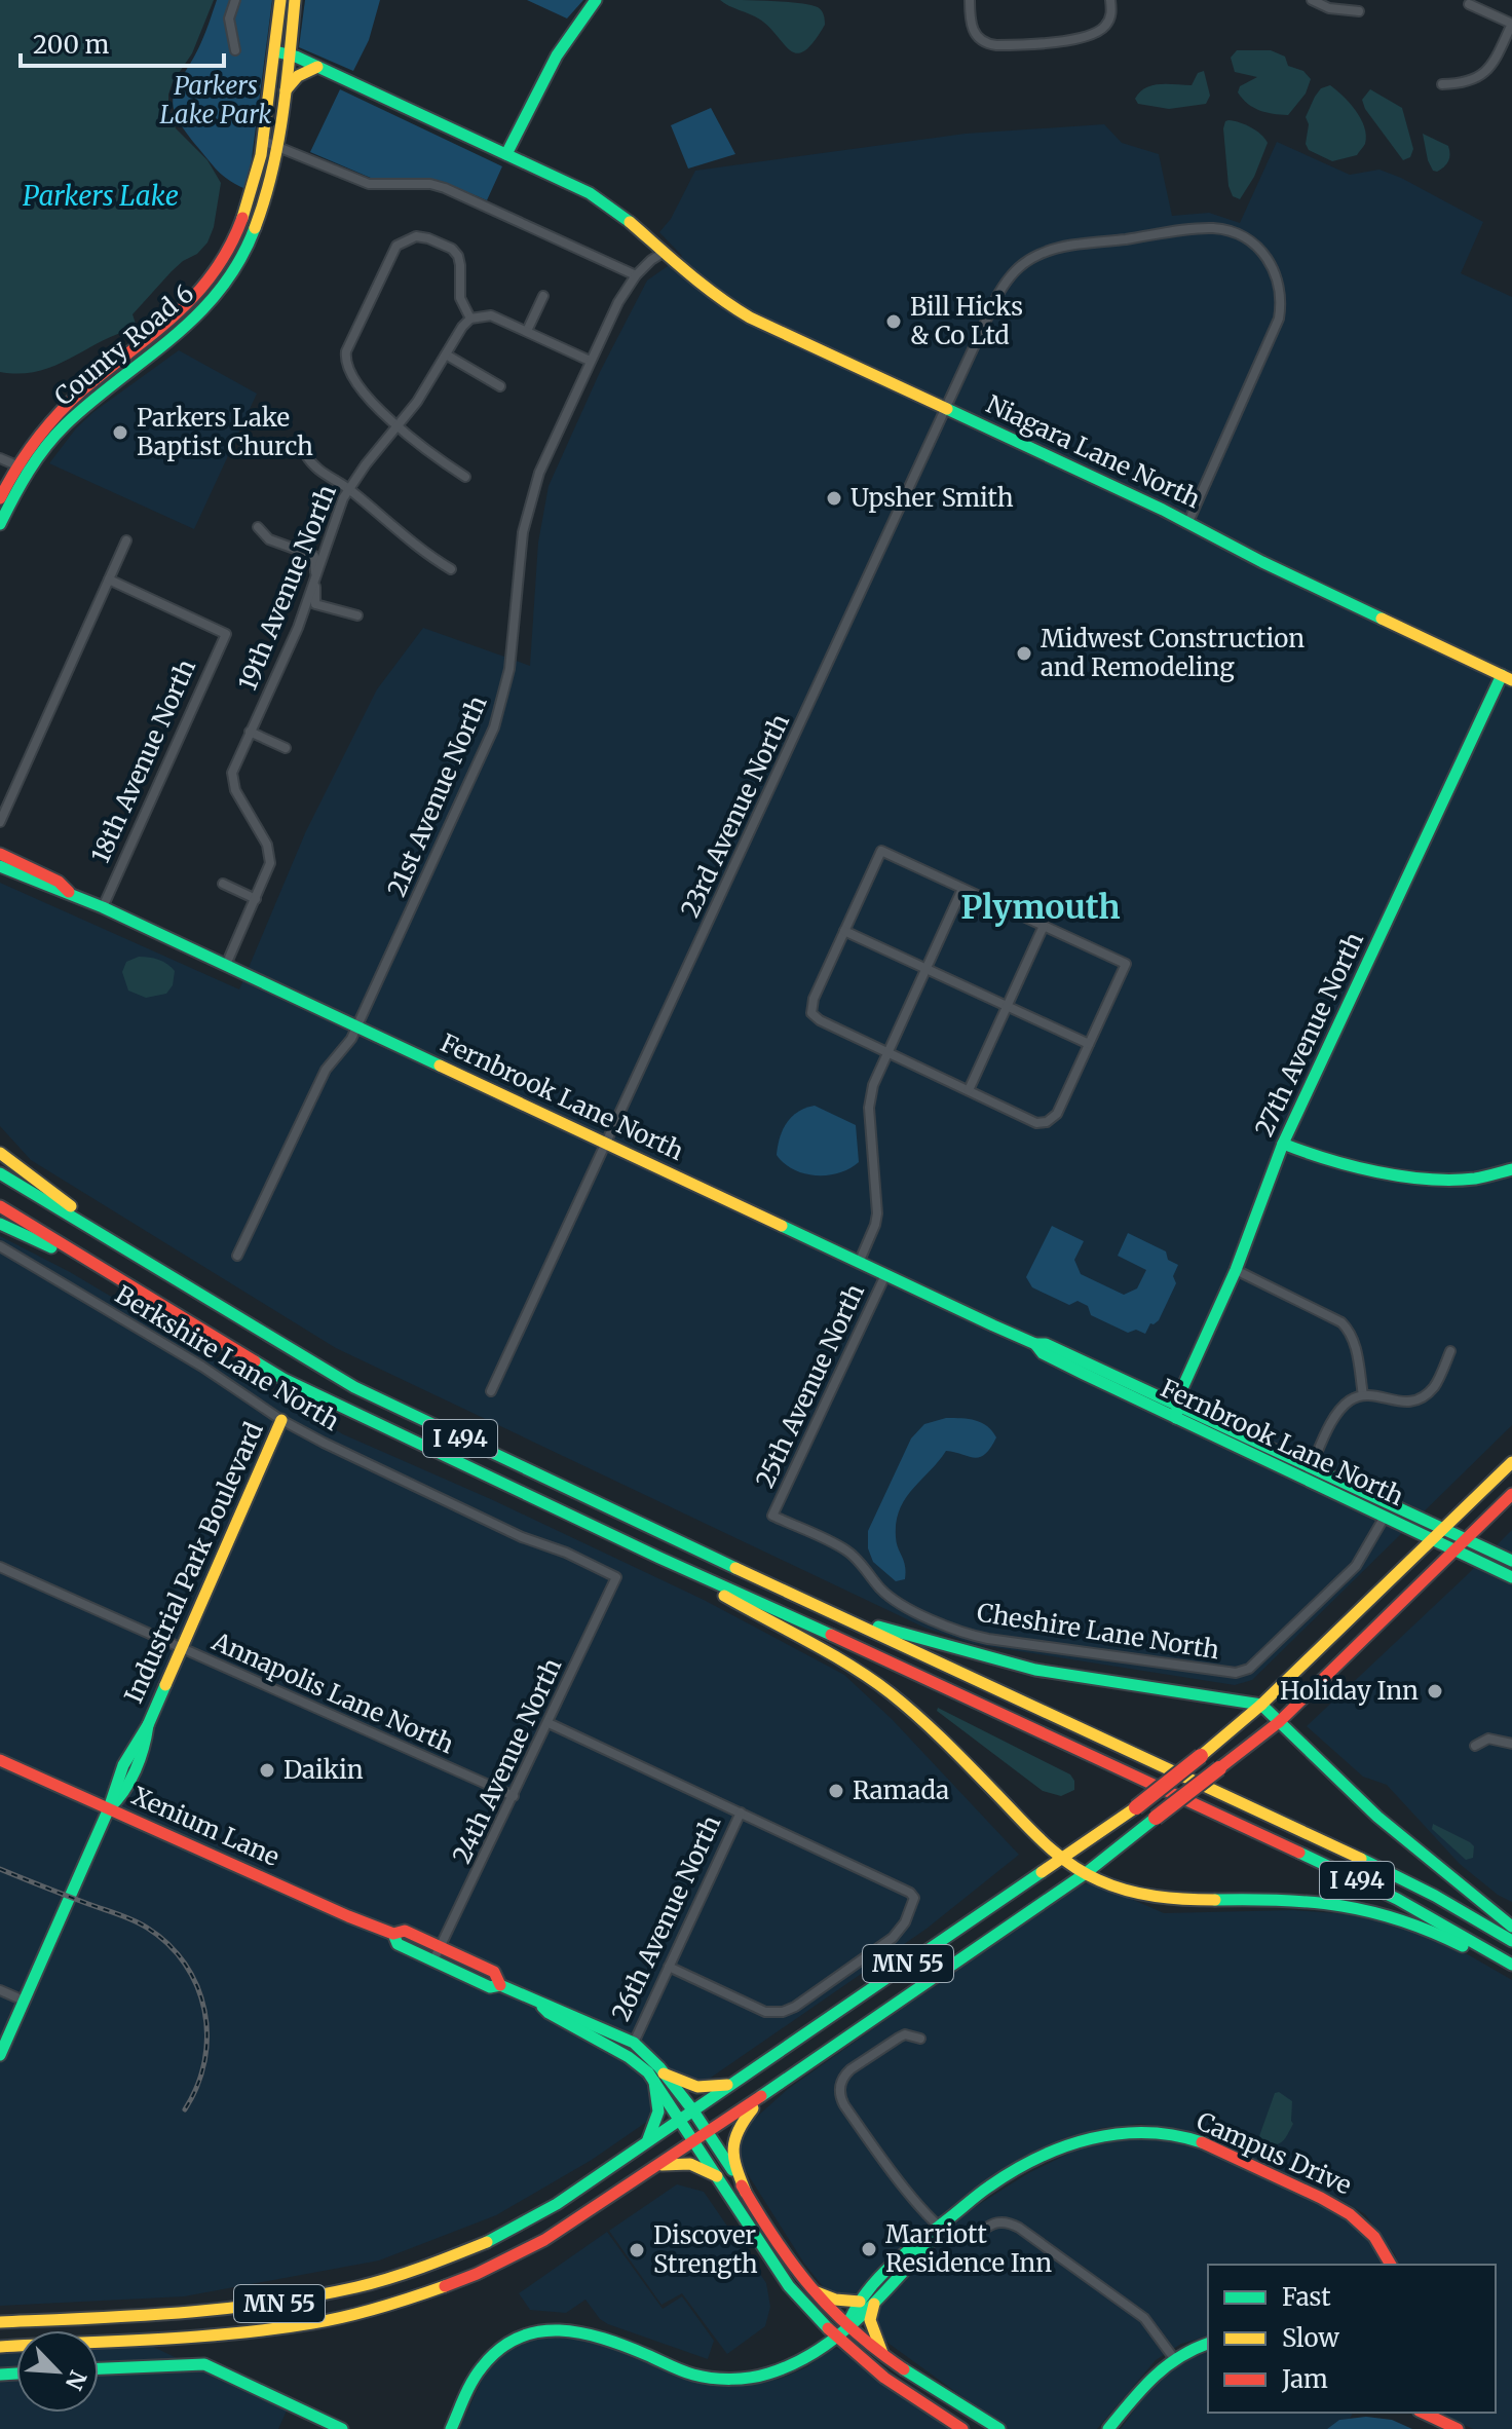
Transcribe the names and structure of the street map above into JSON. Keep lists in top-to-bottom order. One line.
{"streets":{"main road":["County Road 6","Niagara Lane North","27th Avenue North","Fernbrook Lane North","I 494","Industrial Park Boulevard","Xenium Lane","MN 55","Campus Drive"],"street":["19th Avenue North","18th Avenue North","21st Avenue North","23rd Avenue North","Berkshire Lane North","25th Avenue North","Cheshire Lane North","Annapolis Lane North","24th Avenue North","26th Avenue North"]},"crossings":[["Niagara Lane North","21st Avenue North"],["Niagara Lane North","23rd Avenue North"],["Niagara Lane North","27th Avenue North"],["19th Avenue North","Fernbrook Lane North"],["18th Avenue North","Fernbrook Lane North"],["21st Avenue North","Fernbrook Lane North"],["23rd Avenue North","Fernbrook Lane North"],["27th Avenue North","Fernbrook Lane North"],["Fernbrook Lane North","25th Avenue North"],["Fernbrook Lane North","Cheshire Lane North"],["Fernbrook Lane North","MN 55"],["Berkshire Lane North","Industrial Park Boulevard"],["Berkshire Lane North","24th Avenue North"],["25th Avenue North","Cheshire Lane North"],["Industrial Park Boulevard","Annapolis Lane North"],["Industrial Park Boulevard","Xenium Lane"],["Annapolis Lane North","24th Avenue North"],["24th Avenue North","Xenium Lane"],["Xenium Lane","26th Avenue North"],["Xenium Lane","MN 55"]],"districts":["Plymouth"],"water":["Parkers Lake"],"parks":["Parkers Lake Park"],"places":["Bill Hicks & Co Ltd","Parkers Lake Baptist Church","Upsher Smith","Midwest Construction and Remodeling","Holiday Inn","Daikin","Ramada","Marriott Residence Inn","Discover Strength"],"legend":["Fast","Slow","Jam"],"scale_bar":"200 m","north":"bottom right"}
